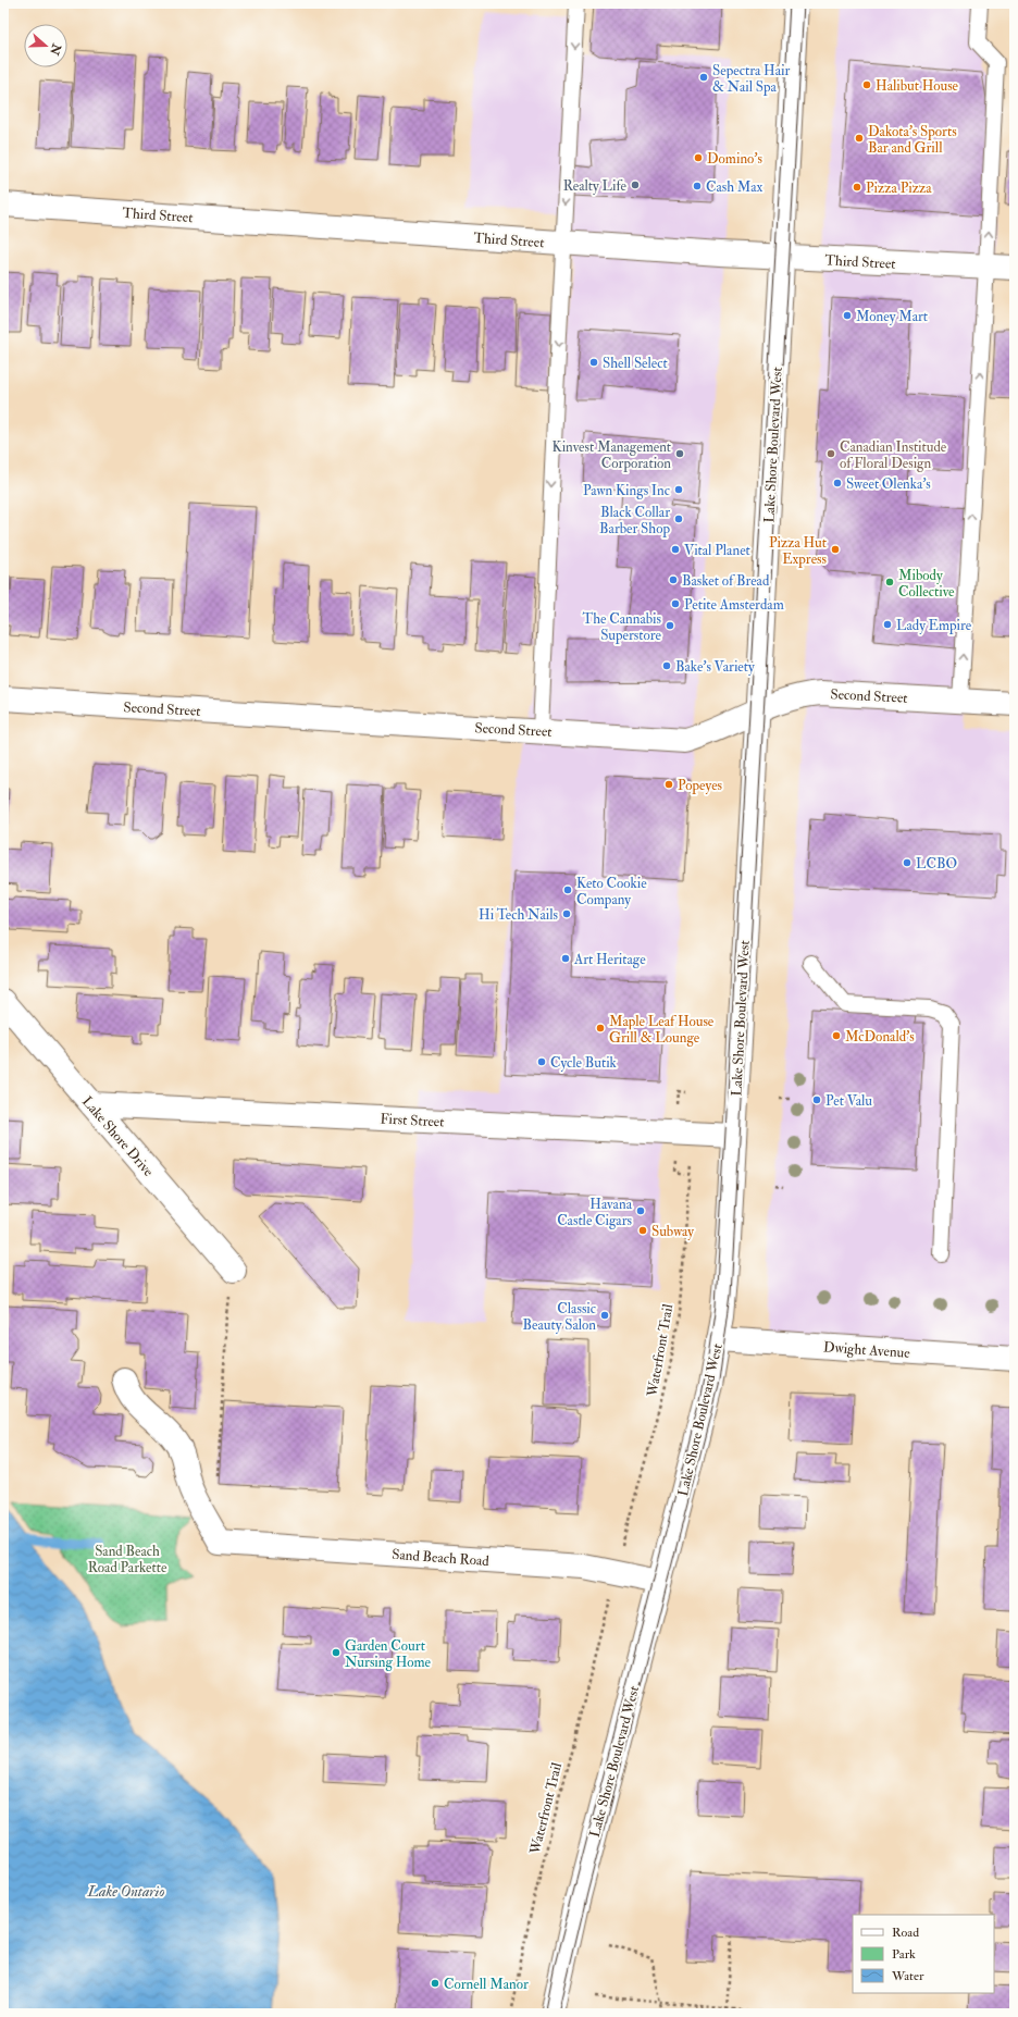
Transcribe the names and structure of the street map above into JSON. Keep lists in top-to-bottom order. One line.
{"streets":{"street":["Third Street","Lake Shore Boulevard West","Second Street","First Street","Lake Shore Drive","Dwight Avenue","Sand Beach Road"],"path":["Waterfront Trail"]},"crossings":[["Third Street","Lake Shore Boulevard West"],["Lake Shore Boulevard West","Second Street"],["Lake Shore Boulevard West","First Street"],["Lake Shore Boulevard West","Dwight Avenue"],["Lake Shore Boulevard West","Sand Beach Road"],["First Street","Lake Shore Drive"],["First Street","Waterfront Trail"]],"water":["Lake Ontario"],"parks":["Sand Beach Road Parkette"],"places":["Sepectra Hair & Nail Spa","Halibut House","Dakota's Sports Bar and Grill","Domino's","Realty Life","Cash Max","Pizza Pizza","Money Mart","Shell Select","Kinvest Management Corporation","Canadian Institude of Floral Design","Sweet Olenka's","Pawn Kings Inc","Black Collar Barber Shop","Vital Planet","Pizza Hut Express","Basket of Bread","Mibody Collective","Petite Amsterdam","Lady Empire","The Cannabis Superstore","Bake's Variety","Popeyes","LCBO","Keto Cookie Company","Hi Tech Nails","Art Heritage","Maple Leaf House Grill & Lounge","McDonald's","Cycle Butik","Pet Valu","Havana Castle Cigars","Subway","Classic Beauty Salon","Garden Court Nursing Home","Cornell Manor"],"legend":["Road","Park","Water"],"north":"right"}
